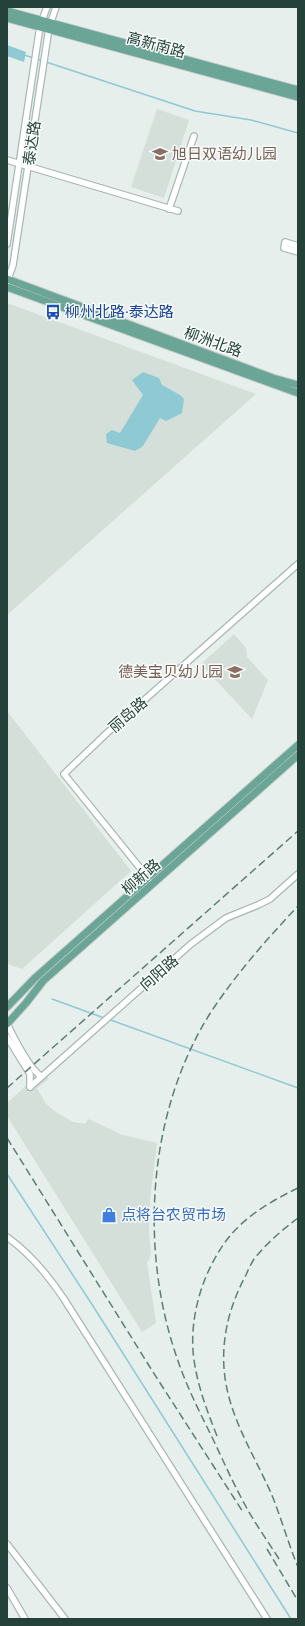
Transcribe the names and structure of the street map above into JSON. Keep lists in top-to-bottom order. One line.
{"streets":{"main road":["高新南路","柳洲北路","柳新路"],"street":["泰达路","丽岛路","向阳路"]},"crossings":[["高新南路","泰达路"],["泰达路","柳洲北路"],["丽岛路","柳新路"]],"places":{"school or university":["旭日双语幼儿园","德美宝贝幼儿园"],"bus stop":["柳州北路·泰达路"],"shop":["点将台农贸市场"]}}
